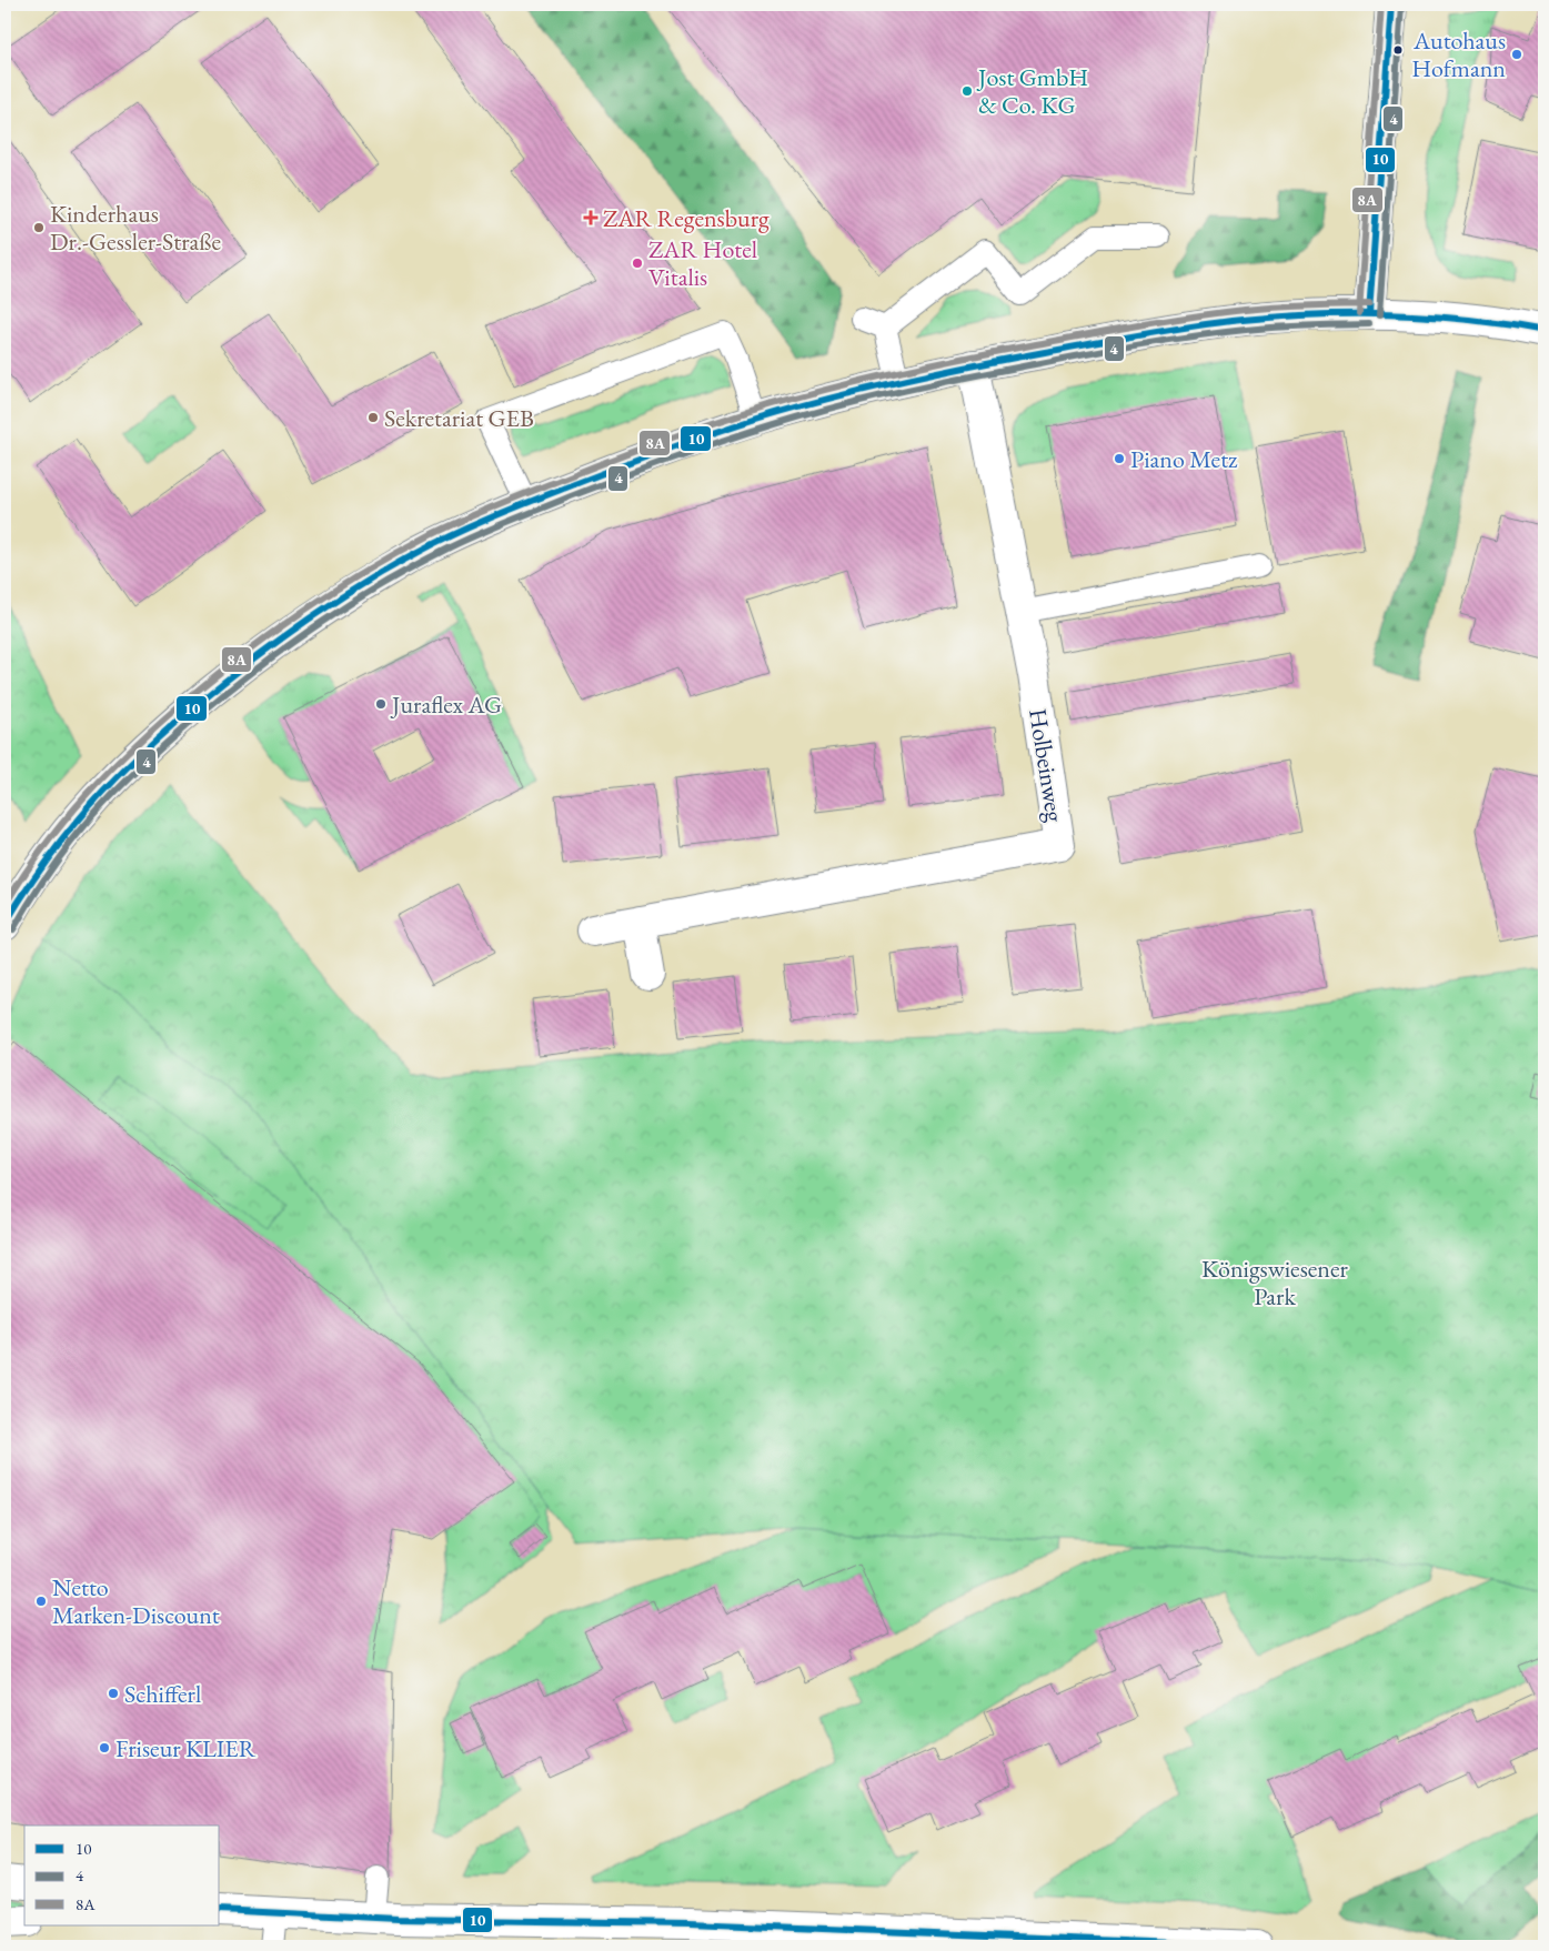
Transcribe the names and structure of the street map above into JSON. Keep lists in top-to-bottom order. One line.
{"streets":{"street":["Holbeinweg"]},"parks":["Königswiesener Park"],"places":{"other":["Autohaus Hofmann","Jost GmbH & Co. KG","Kinderhaus Dr.-Gessler-Straße","ZAR Hotel Vitalis","Sekretariat GEB","Piano Metz","Juraflex AG","Netto Marken-Discount","Schifferl","Friseur KLIER"],"health":["ZAR Regensburg"]},"lines":["transit line 10","transit line 8A","transit line 4"],"legend":["10","4","8A"]}
